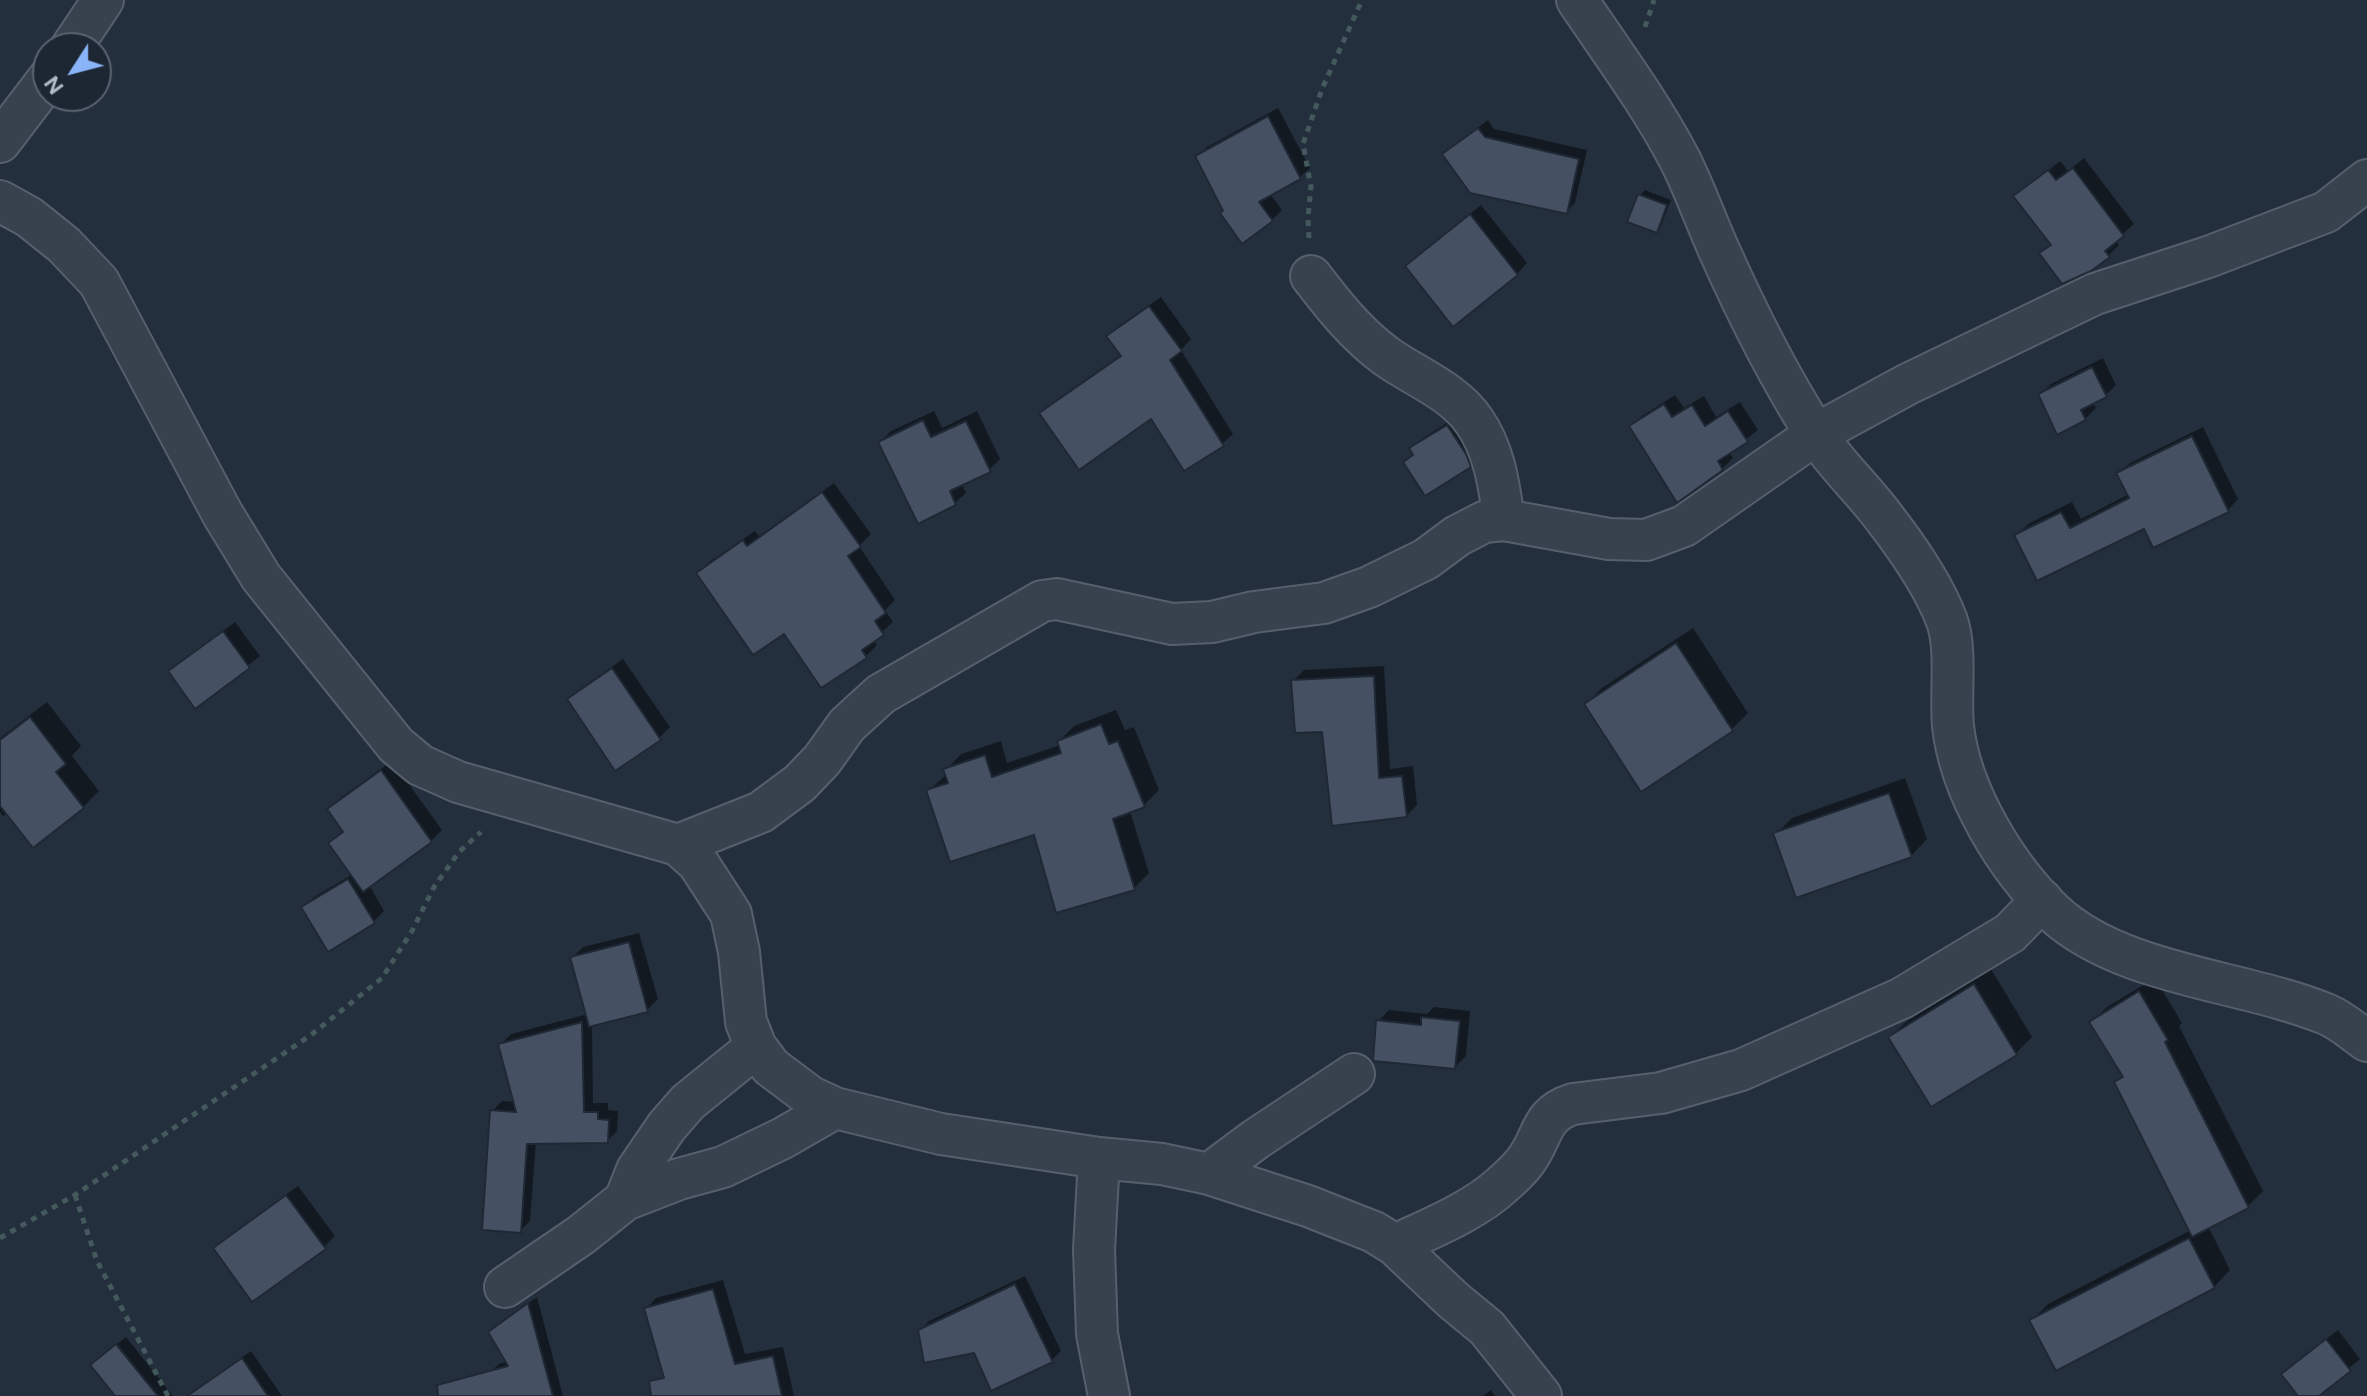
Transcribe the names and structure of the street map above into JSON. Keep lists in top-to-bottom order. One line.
{"north":"bottom left"}
